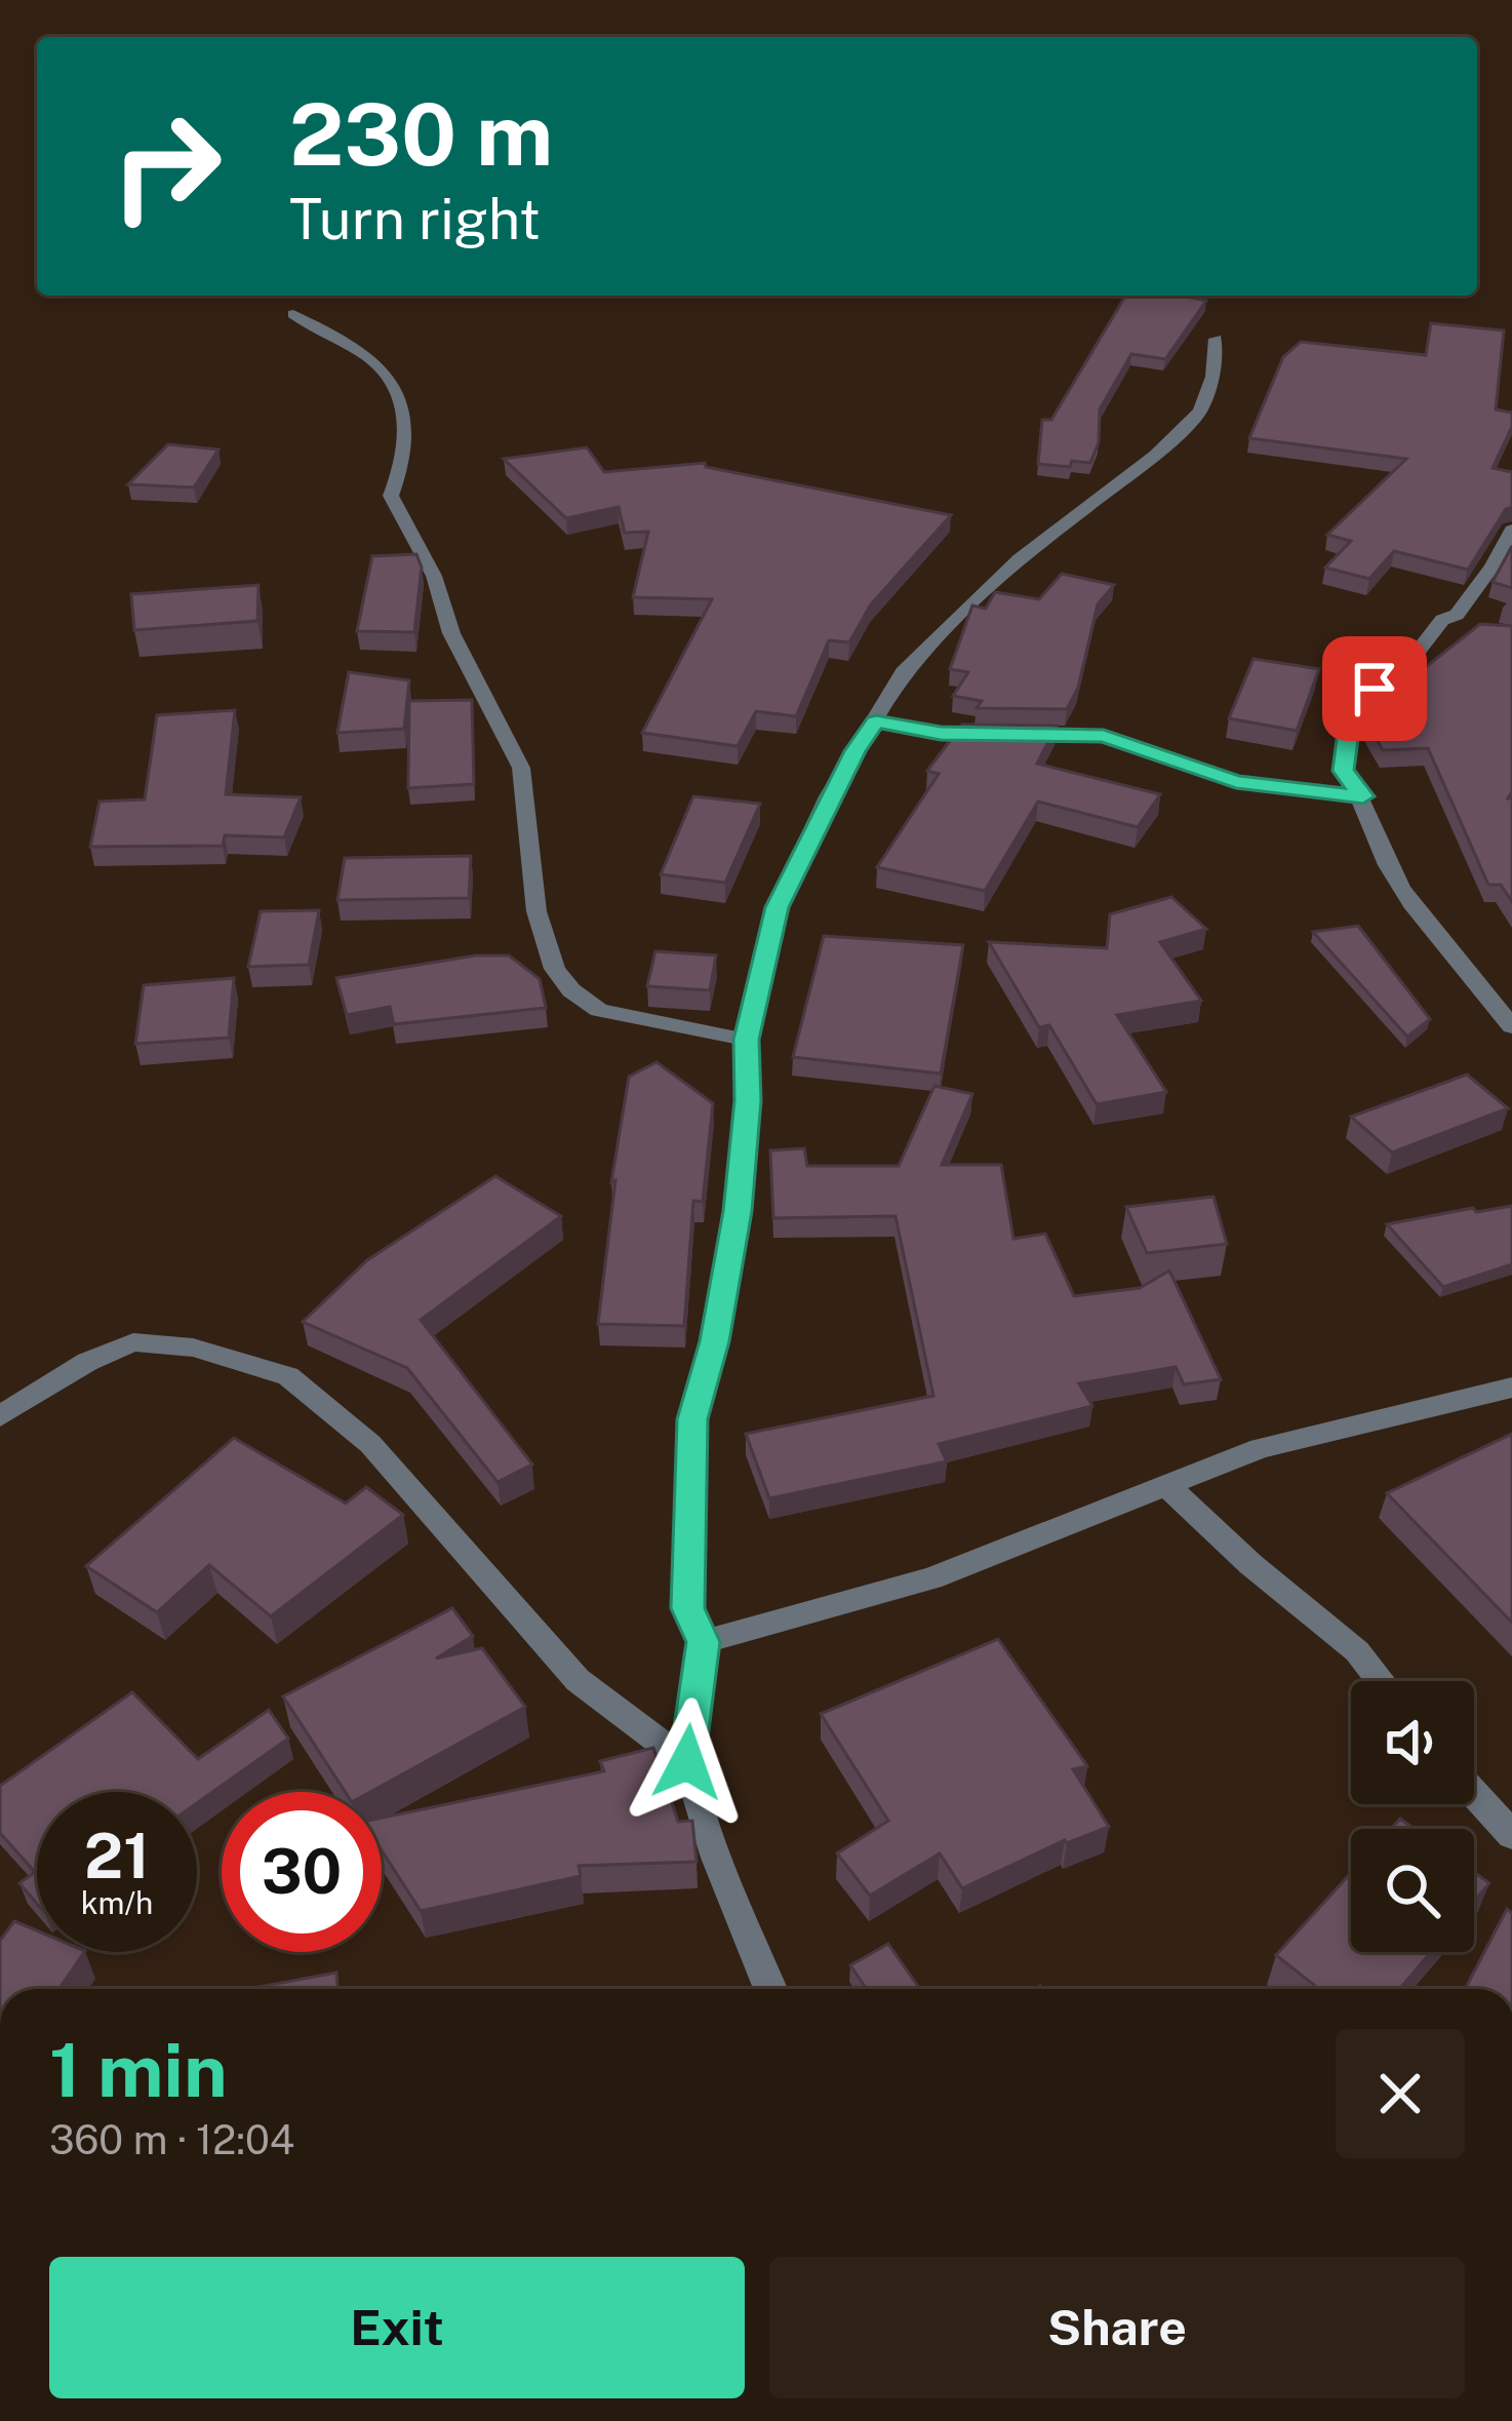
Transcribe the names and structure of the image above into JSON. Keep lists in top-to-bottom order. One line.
{"page":{"turn":["230 m","Turn right"],"speed":"21 km/h","limit":"30","heading":["1 min","360 m · 12:04"],"buttons":["Exit","Share"]}}
